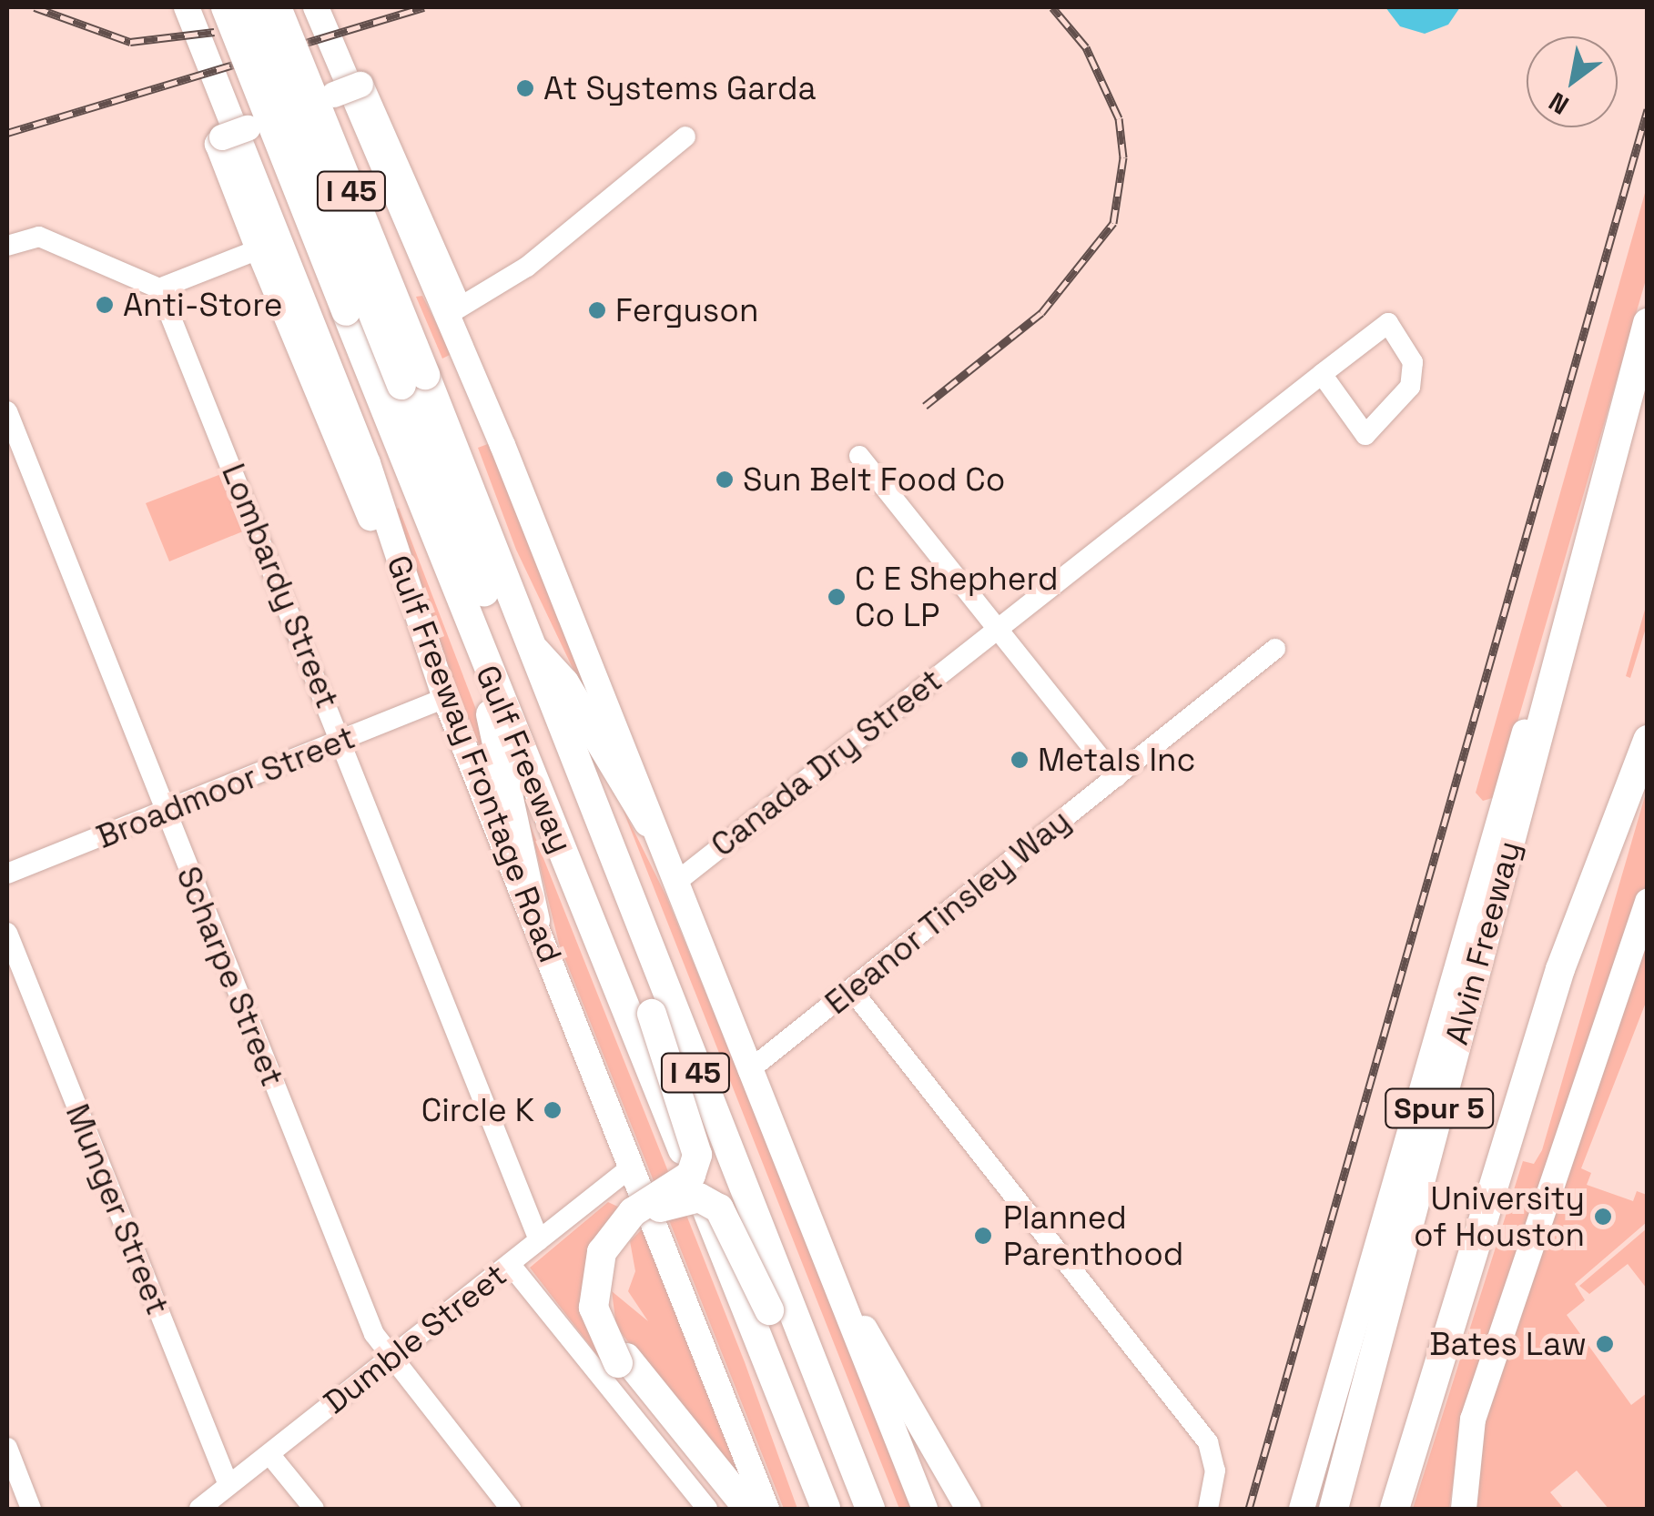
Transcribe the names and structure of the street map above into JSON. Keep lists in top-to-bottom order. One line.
{"streets":{"highway":["I 45","Gulf Freeway","Alvin Freeway","Spur 5"],"main road":["Gulf Freeway Frontage Road"],"street":["Lombardy Street","Canada Dry Street","Broadmoor Street","Eleanor Tinsley Way","Scharpe Street","Munger Street","Dumble Street"]},"crossings":[["Lombardy Street","Broadmoor Street"],["Lombardy Street","Dumble Street"],["Gulf Freeway Frontage Road","Broadmoor Street"],["Gulf Freeway Frontage Road","Dumble Street"],["Broadmoor Street","Scharpe Street"],["Alvin Freeway","Spur 5"],["Scharpe Street","Dumble Street"],["Munger Street","Dumble Street"]],"places":["At Systems Garda","Anti-Store","Ferguson","Sun Belt Food Co","C E Shepherd Co LP","Metals Inc","Circle K","University of Houston","Planned Parenthood","Bates Law"],"north":"bottom left"}
